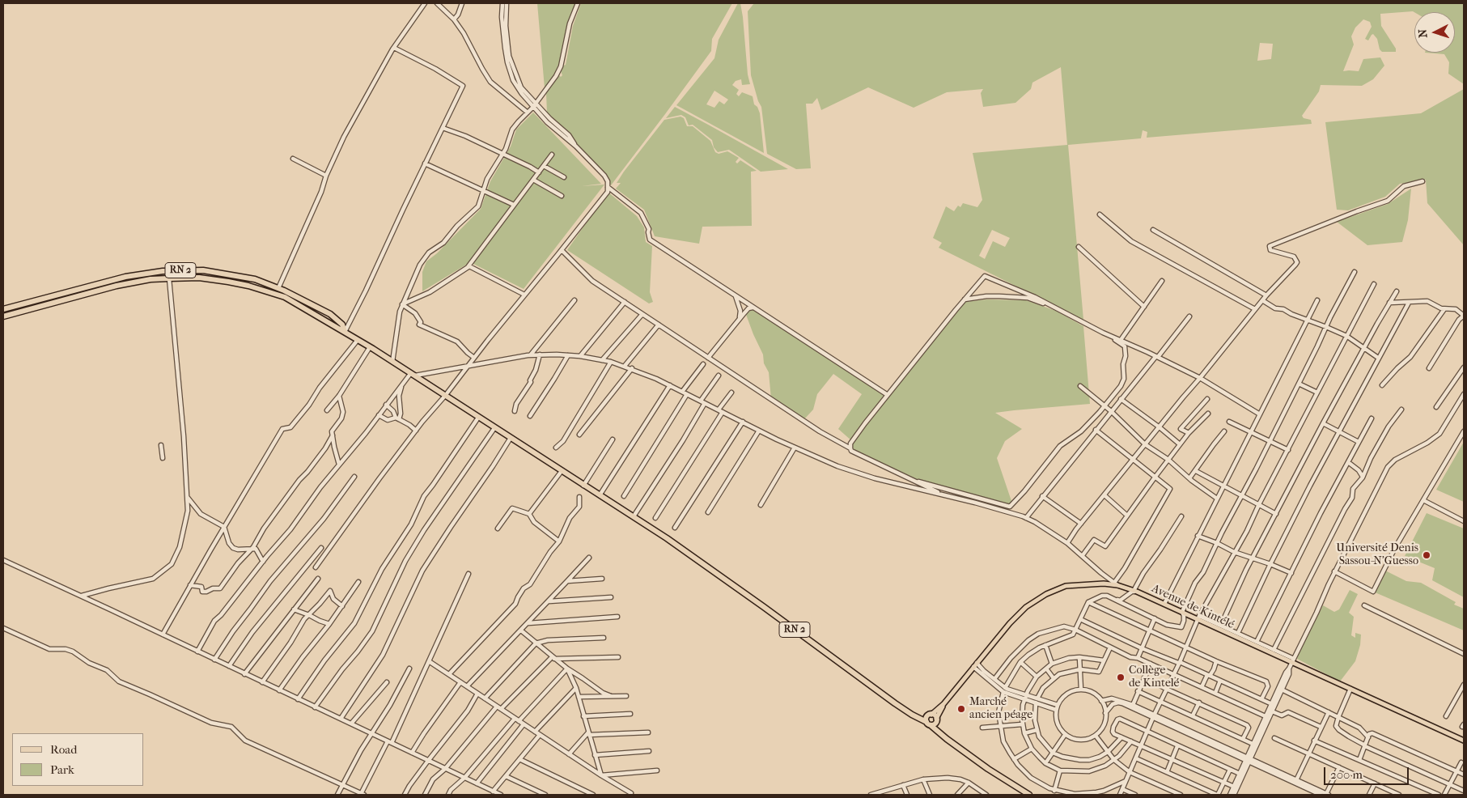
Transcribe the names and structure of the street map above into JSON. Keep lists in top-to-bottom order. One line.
{"streets":{"highway":["RN 2"],"main road":["Avenue de Kintélé"]},"crossings":[["RN 2","Avenue de Kintélé"]],"places":["Université Denis Sassou-N'Guesso","Collège de Kintelé","Marché ancien péage"],"legend":["Road","Park"],"scale_bar":"200 m","north":"left"}
